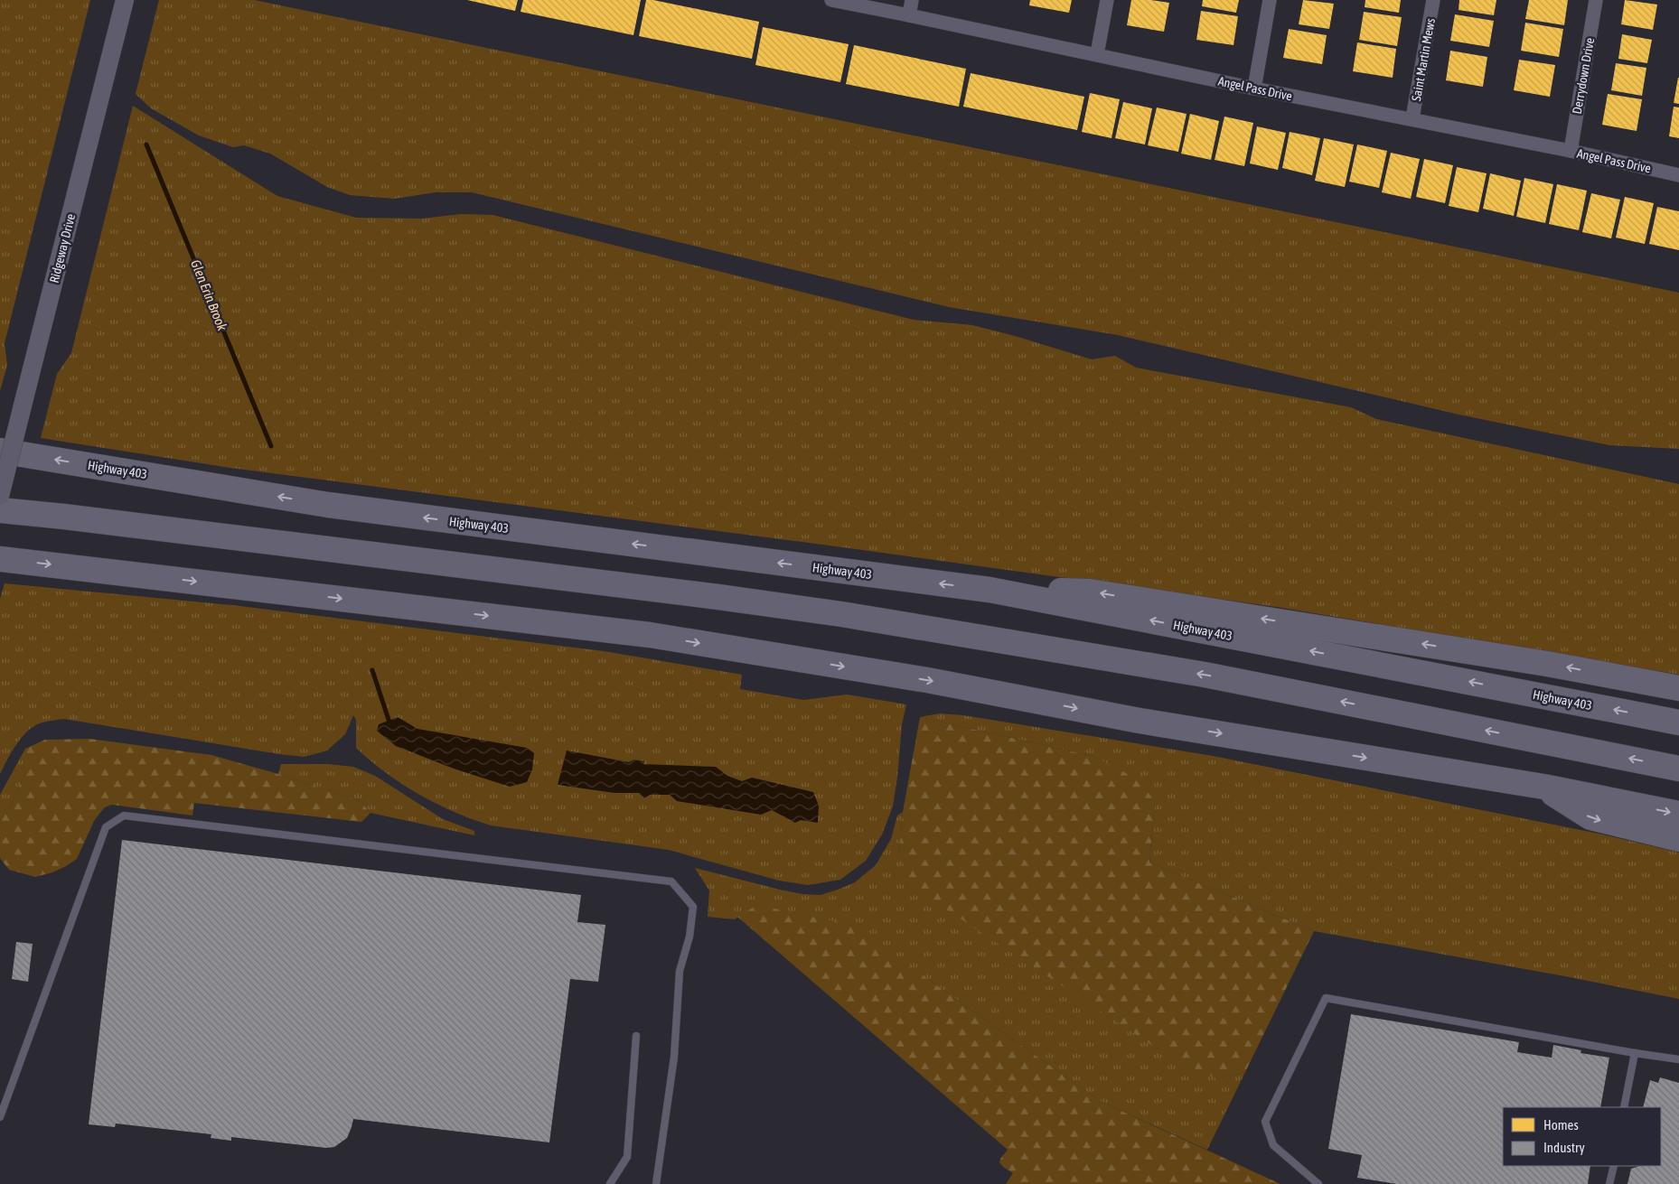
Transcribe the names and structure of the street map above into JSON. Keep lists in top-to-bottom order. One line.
{"streets":{"highway":["Highway 403"],"street":["Saint Martin Mews","Derrydown Drive","Angel Pass Drive","Ridgeway Drive"]},"crossings":[["Saint Martin Mews","Angel Pass Drive"],["Derrydown Drive","Angel Pass Drive"]],"water":["Glen Erin Brook"],"legend":["Homes","Industry"]}
